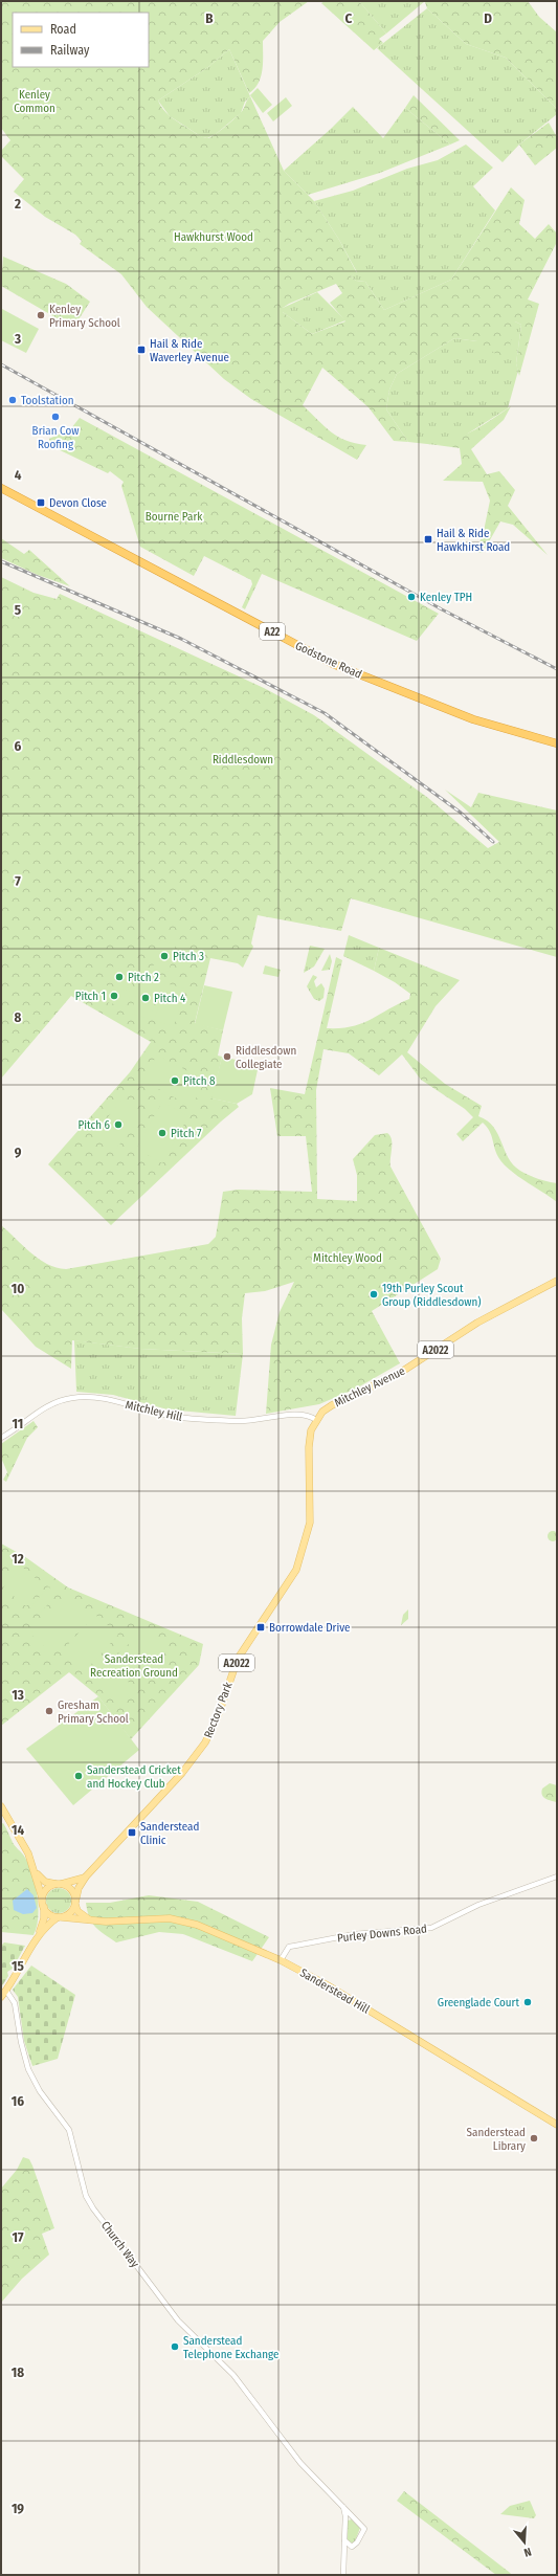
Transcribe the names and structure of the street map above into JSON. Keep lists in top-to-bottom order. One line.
{"streets":{"highway":["A22","Godstone Road"],"main road":["A2022","Mitchley Avenue","Rectory Park","Sanderstead Hill"],"street":["Mitchley Hill","Purley Downs Road","Church Way"]},"crossings":[["Mitchley Avenue","Mitchley Hill"],["Mitchley Avenue","Rectory Park"],["Mitchley Hill","Rectory Park"],["Rectory Park","Sanderstead Hill"],["Purley Downs Road","Sanderstead Hill"]],"parks":["Kenley Common","Hawkhurst Wood","Bourne Park","Riddlesdown","Mitchley Wood","Sanderstead Recreation Ground"],"places":{"other":["Kenley Primary School","Toolstation","Brian Cow Roofing","Kenley TPH","Pitch 3","Pitch 2","Pitch 1","Pitch 4","Riddlesdown Collegiate","Pitch 8","Pitch 6","Pitch 7","19th Purley Scout Group (Riddlesdown)","Gresham Primary School","Sanderstead Cricket and Hockey Club","Greenglade Court","Sanderstead Library","Sanderstead Telephone Exchange"],"transit":["Hail & Ride Waverley Avenue","Devon Close","Hail & Ride Hawkhirst Road","Borrowdale Drive","Sanderstead Clinic"]},"legend":["Road","Railway"],"north":"bottom","grid":{"columns":["B","C","D"],"rows":["2","3","4","5","6","7","8","9","10","11","12","13","14","15","16","17","18","19"]}}
